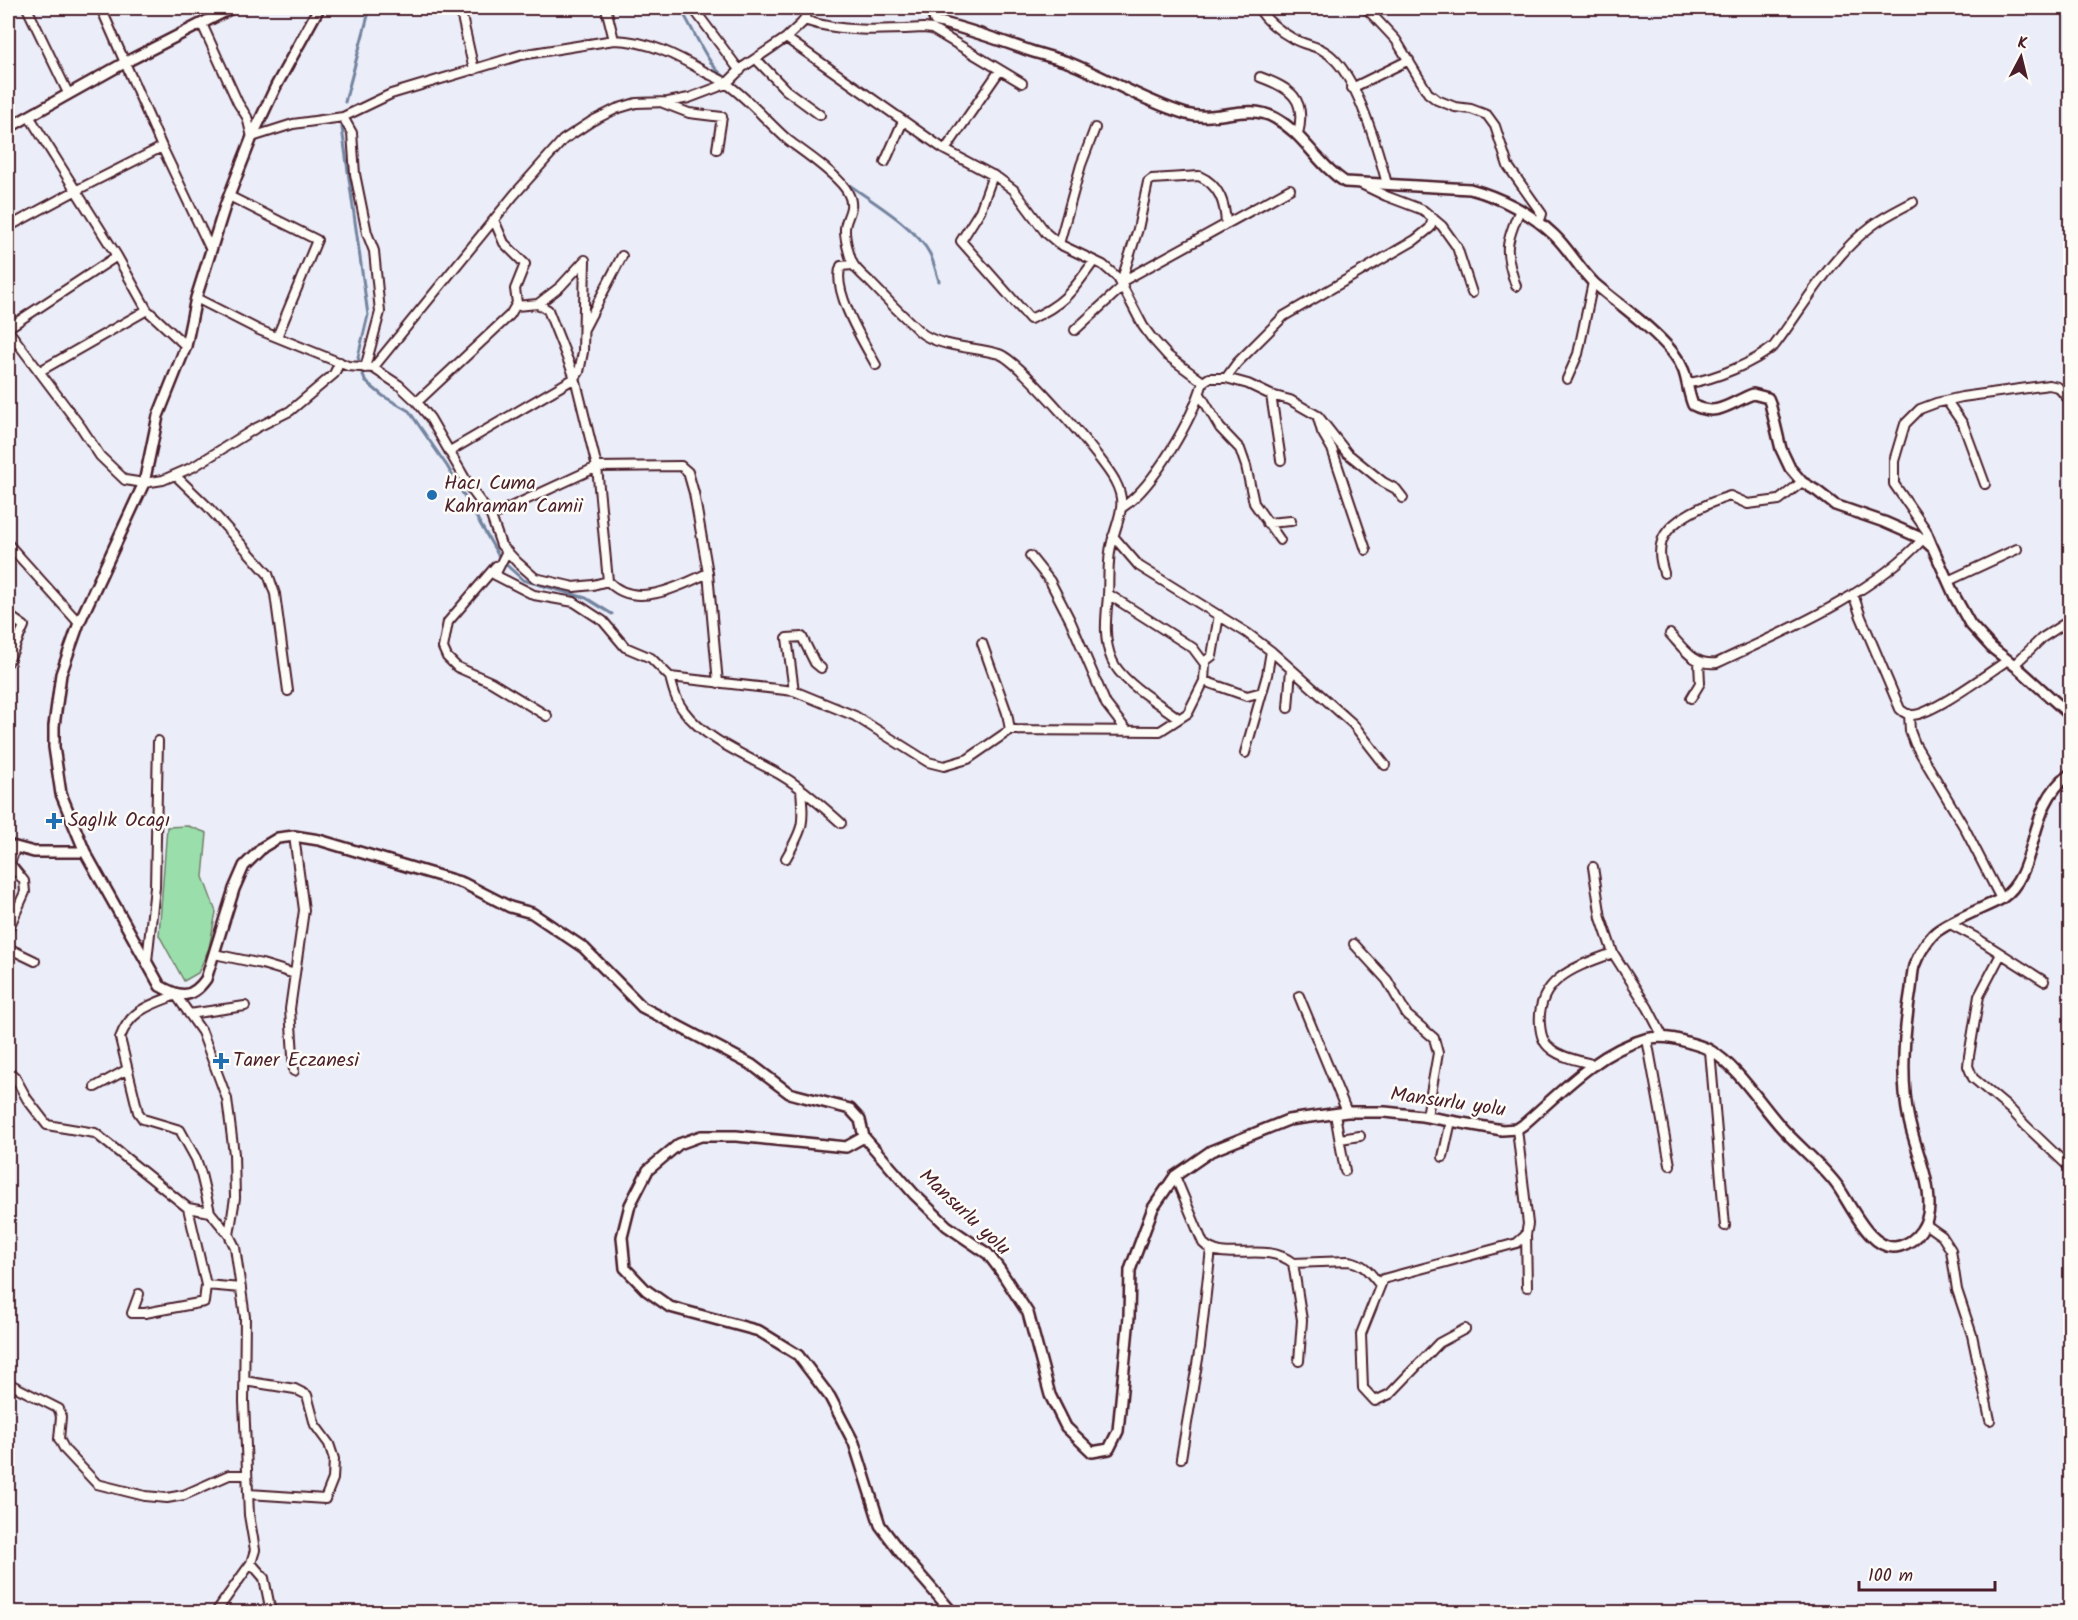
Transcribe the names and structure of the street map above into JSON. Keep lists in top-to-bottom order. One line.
{"streets":{"street":["Mansurlu yolu"]},"places":{"other":["Hacı Cuma Kahraman Camii"],"health":["Saglık Ocagı","Taner Eczanesi"]},"scale_bar":"100 m","north":"top"}
